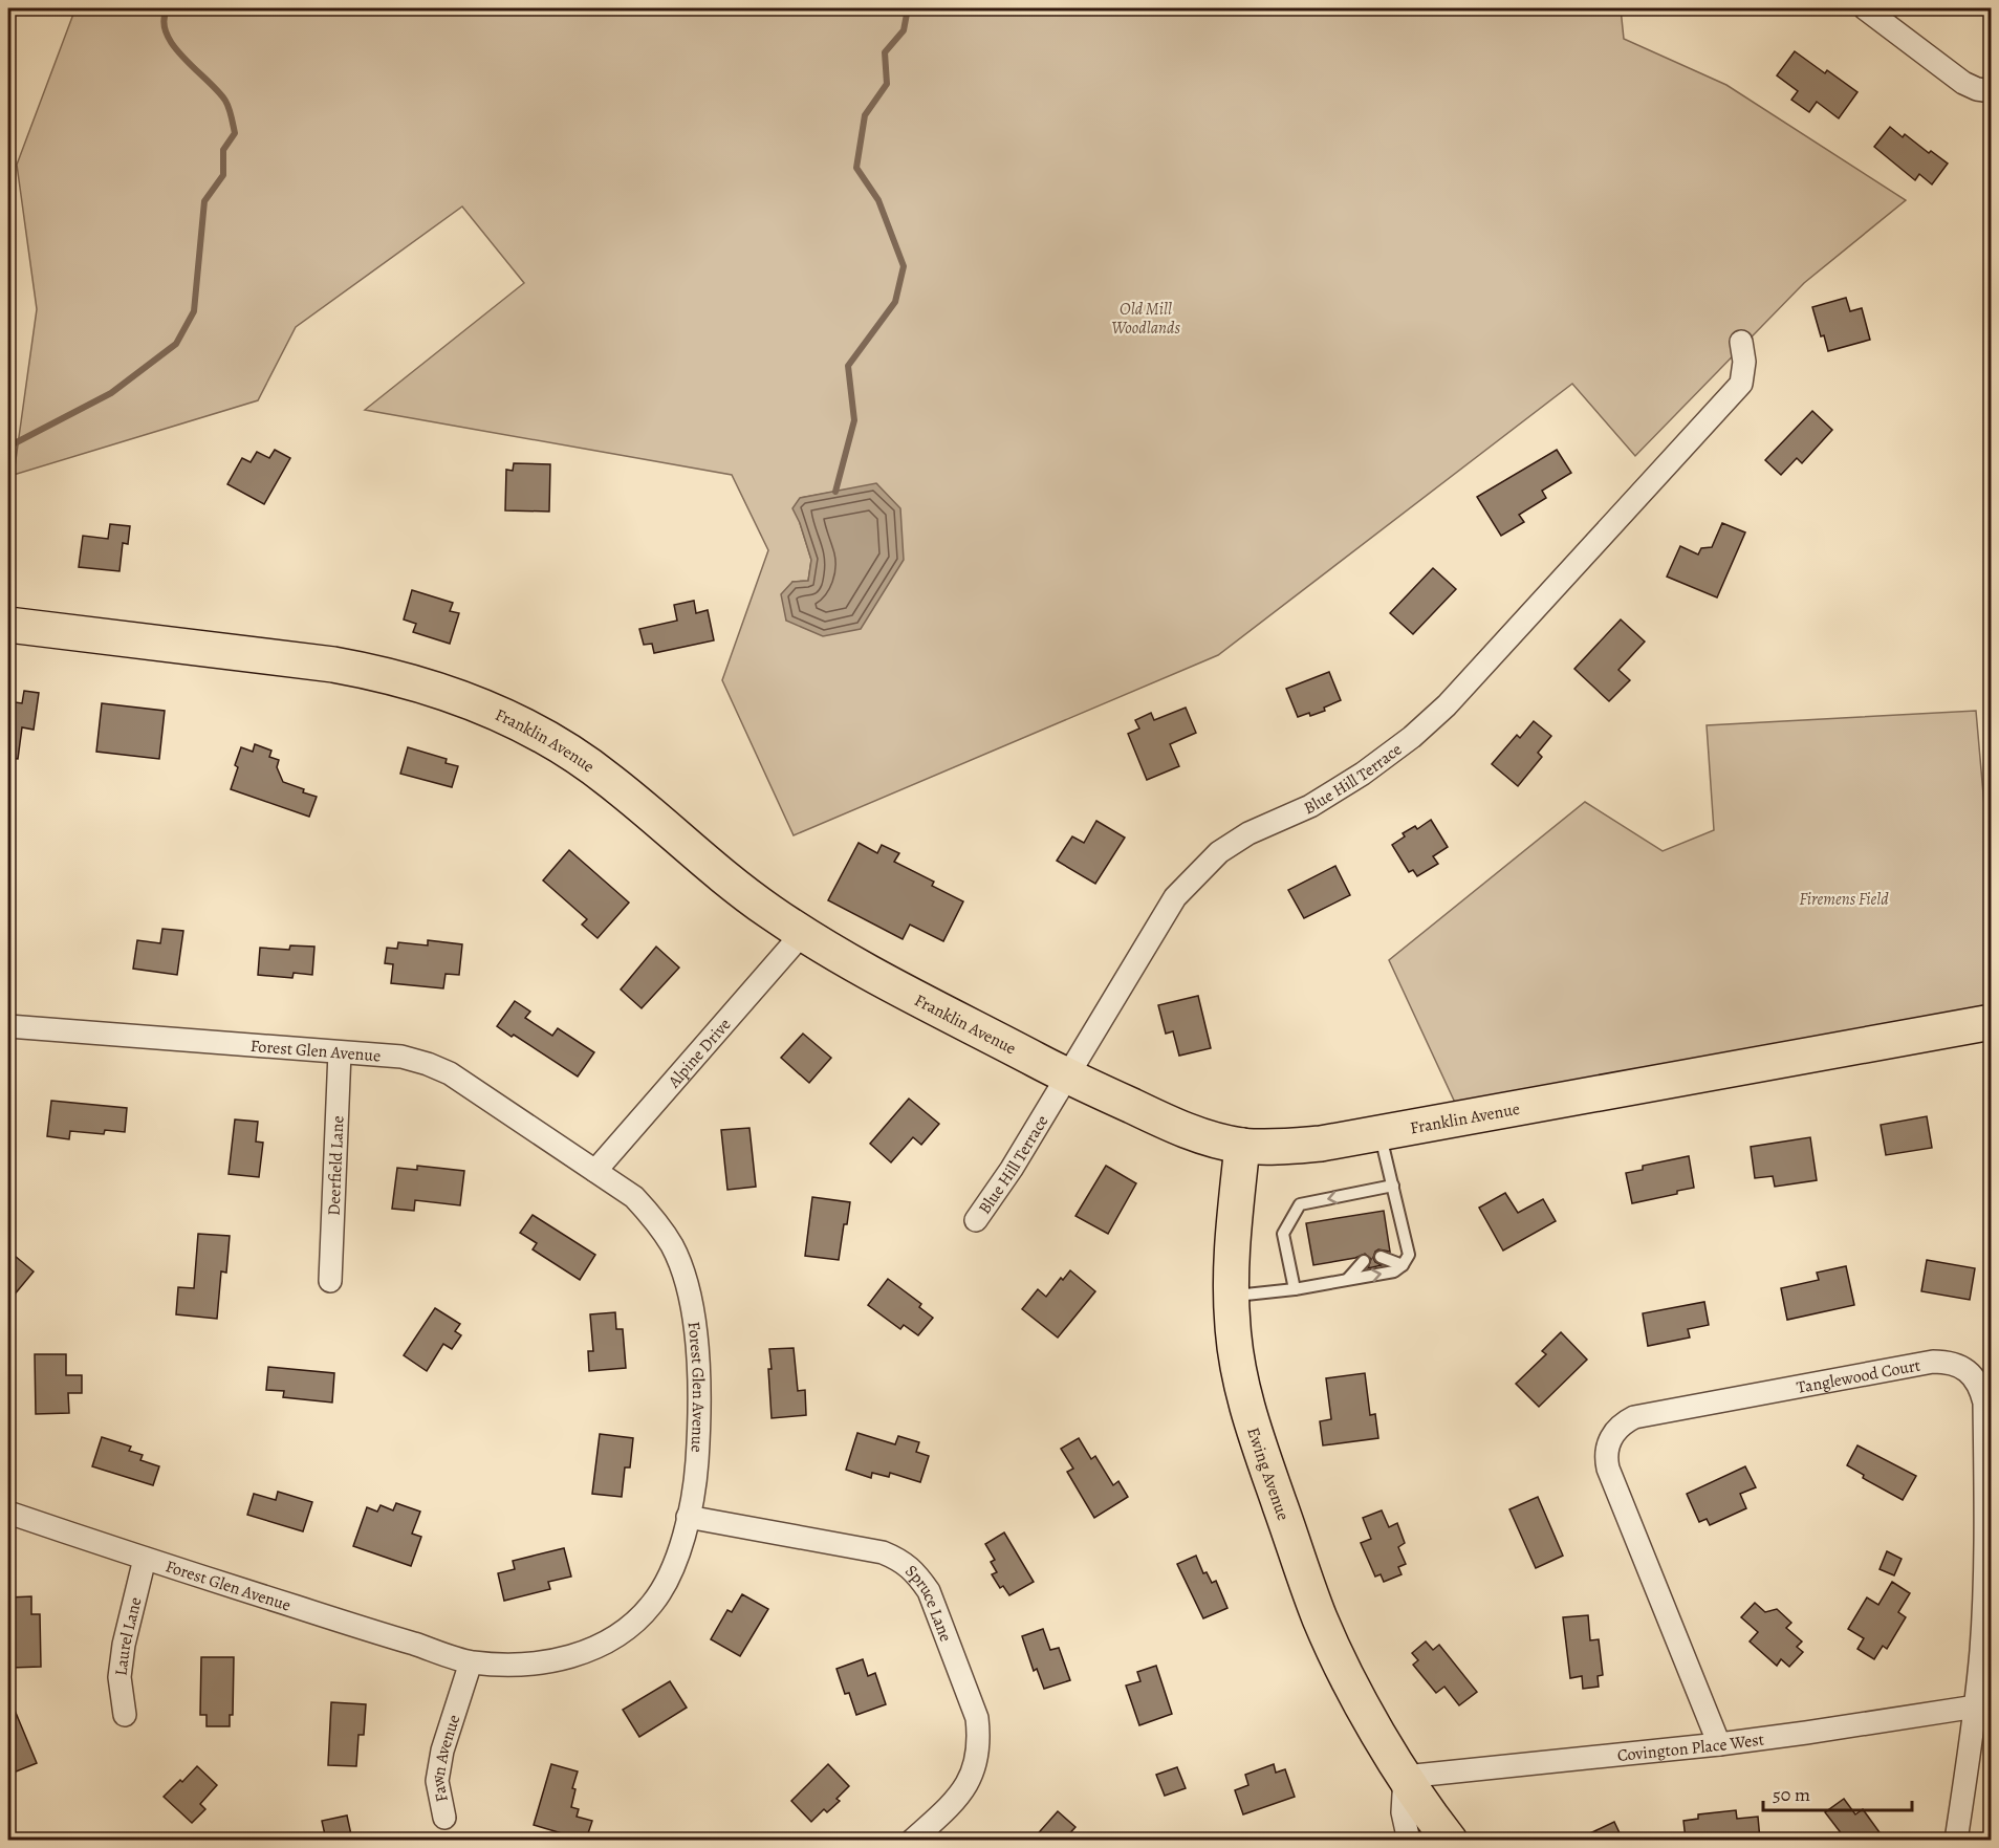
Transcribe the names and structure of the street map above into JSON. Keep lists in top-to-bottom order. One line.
{"streets":{"main road":["Franklin Avenue","Ewing Avenue"],"street":["Blue Hill Terrace","Forest Glen Avenue","Alpine Drive","Deerfield Lane","Tanglewood Court","Spruce Lane","Laurel Lane","Covington Place West","Fawn Avenue"]},"crossings":[["Franklin Avenue","Blue Hill Terrace"],["Franklin Avenue","Alpine Drive"],["Franklin Avenue","Ewing Avenue"],["Forest Glen Avenue","Alpine Drive"],["Forest Glen Avenue","Deerfield Lane"],["Forest Glen Avenue","Spruce Lane"],["Forest Glen Avenue","Laurel Lane"],["Forest Glen Avenue","Fawn Avenue"],["Tanglewood Court","Covington Place West"],["Ewing Avenue","Covington Place West"]],"parks":["Old Mill Woodlands","Firemens Field"],"scale_bar":"50 m"}
